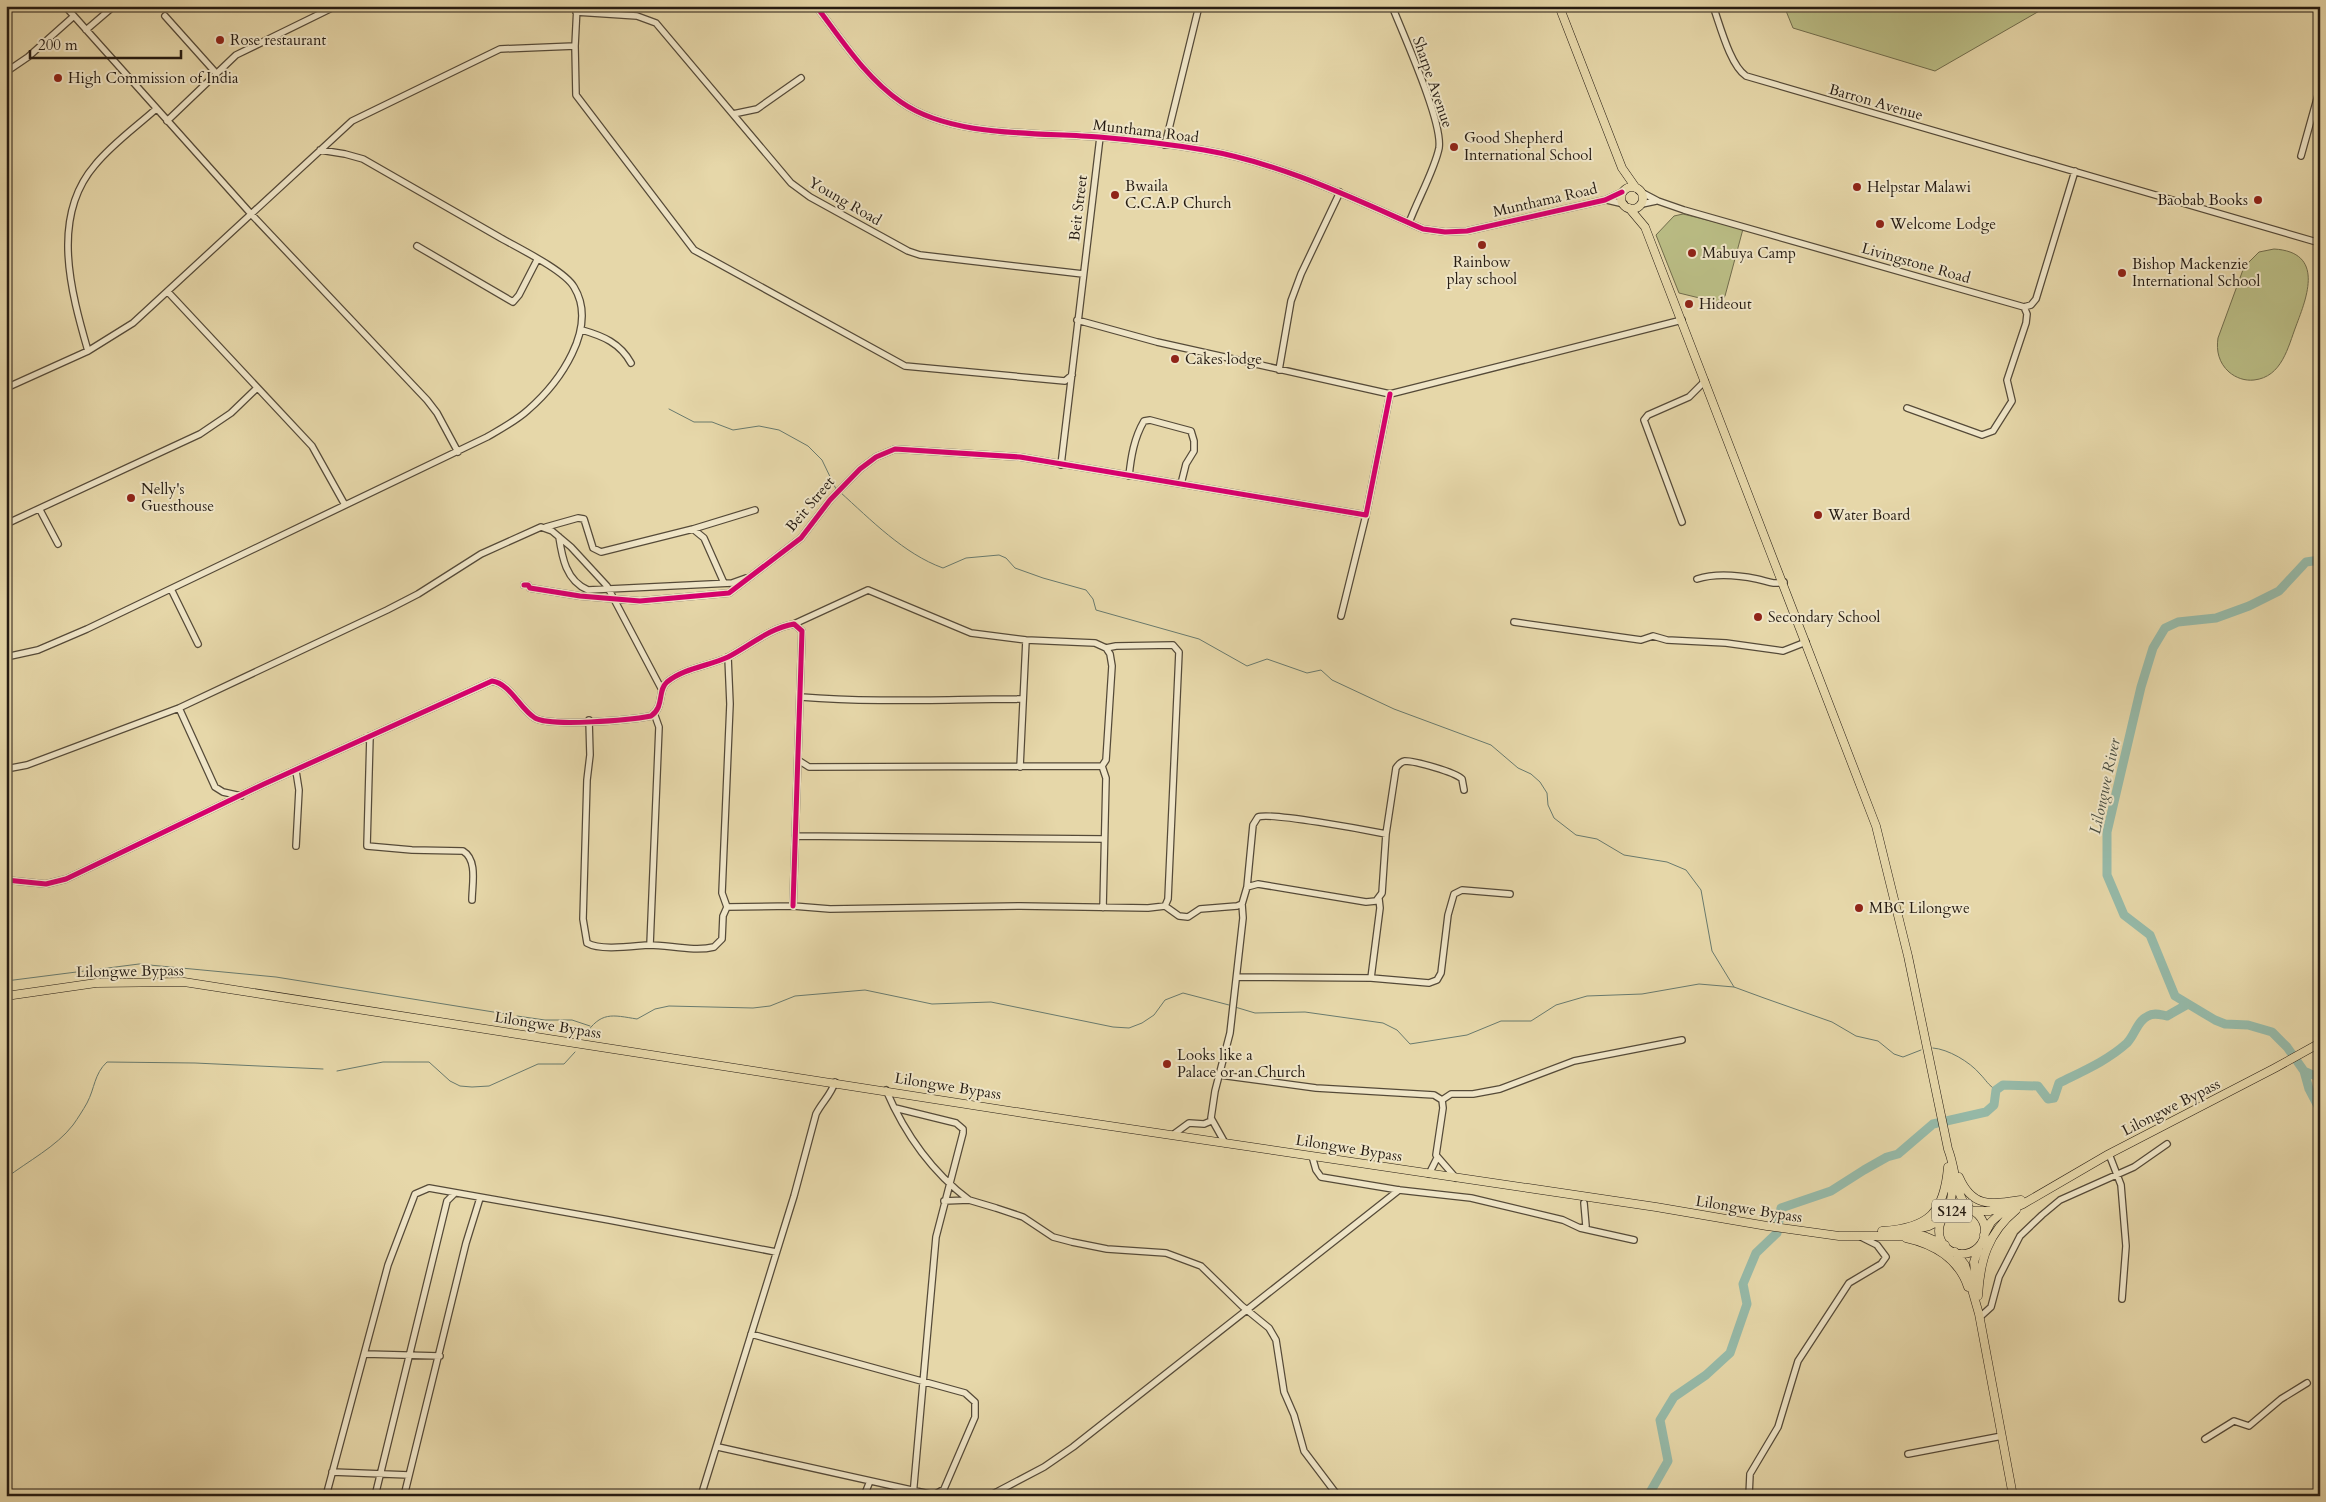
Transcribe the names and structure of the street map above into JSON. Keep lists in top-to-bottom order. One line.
{"streets":{"main road":["Lilongwe Bypass","S124"],"street":["Sharpe Avenue","Barron Avenue","Munthama Road","Young Road","Beit Street","Livingstone Road"]},"crossings":[["Sharpe Avenue","Munthama Road"],["Munthama Road","Beit Street"],["Munthama Road","Livingstone Road"],["Munthama Road","S124"],["Young Road","Beit Street"],["Livingstone Road","S124"],["Lilongwe Bypass","S124"]],"water":["Lilongwe River"],"places":["Rose restaurant","High Commission of India","Good Shepherd International School","Helpstar Malawi","Bwaila C.C.A.P Church","Baobab Books","Welcome Lodge","Rainbow play school","Mabuya Camp","Bishop Mackenzie International School","Hideout","Cakes lodge","Nelly's Guesthouse","Water Board","Secondary School","MBC Lilongwe","Looks like a Palace or an Church"],"scale_bar":"200 m"}
